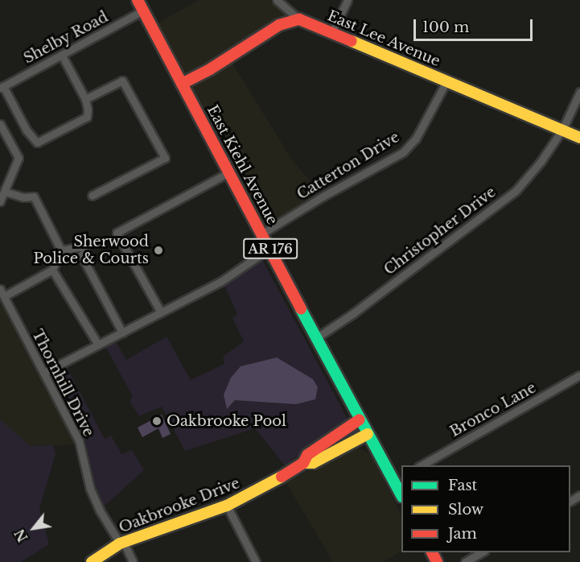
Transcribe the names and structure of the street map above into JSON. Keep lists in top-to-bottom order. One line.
{"streets":{"street":["Shelby Road","East Lee Avenue","East Kiehl Avenue","Catterton Drive","Christopher Drive","AR 176","Thornhill Drive","Bronco Lane","Oakbrooke Drive"]},"crossings":[["Shelby Road","East Kiehl Avenue"],["East Lee Avenue","Catterton Drive"],["East Lee Avenue","Christopher Drive"],["East Kiehl Avenue","Catterton Drive"],["East Kiehl Avenue","Christopher Drive"],["East Kiehl Avenue","Oakbrooke Drive"],["Thornhill Drive","Oakbrooke Drive"]],"places":["Sherwood Police & Courts","Oakbrooke Pool"],"legend":["Fast","Slow","Jam"],"scale_bar":"100 m","north":"bottom left"}
